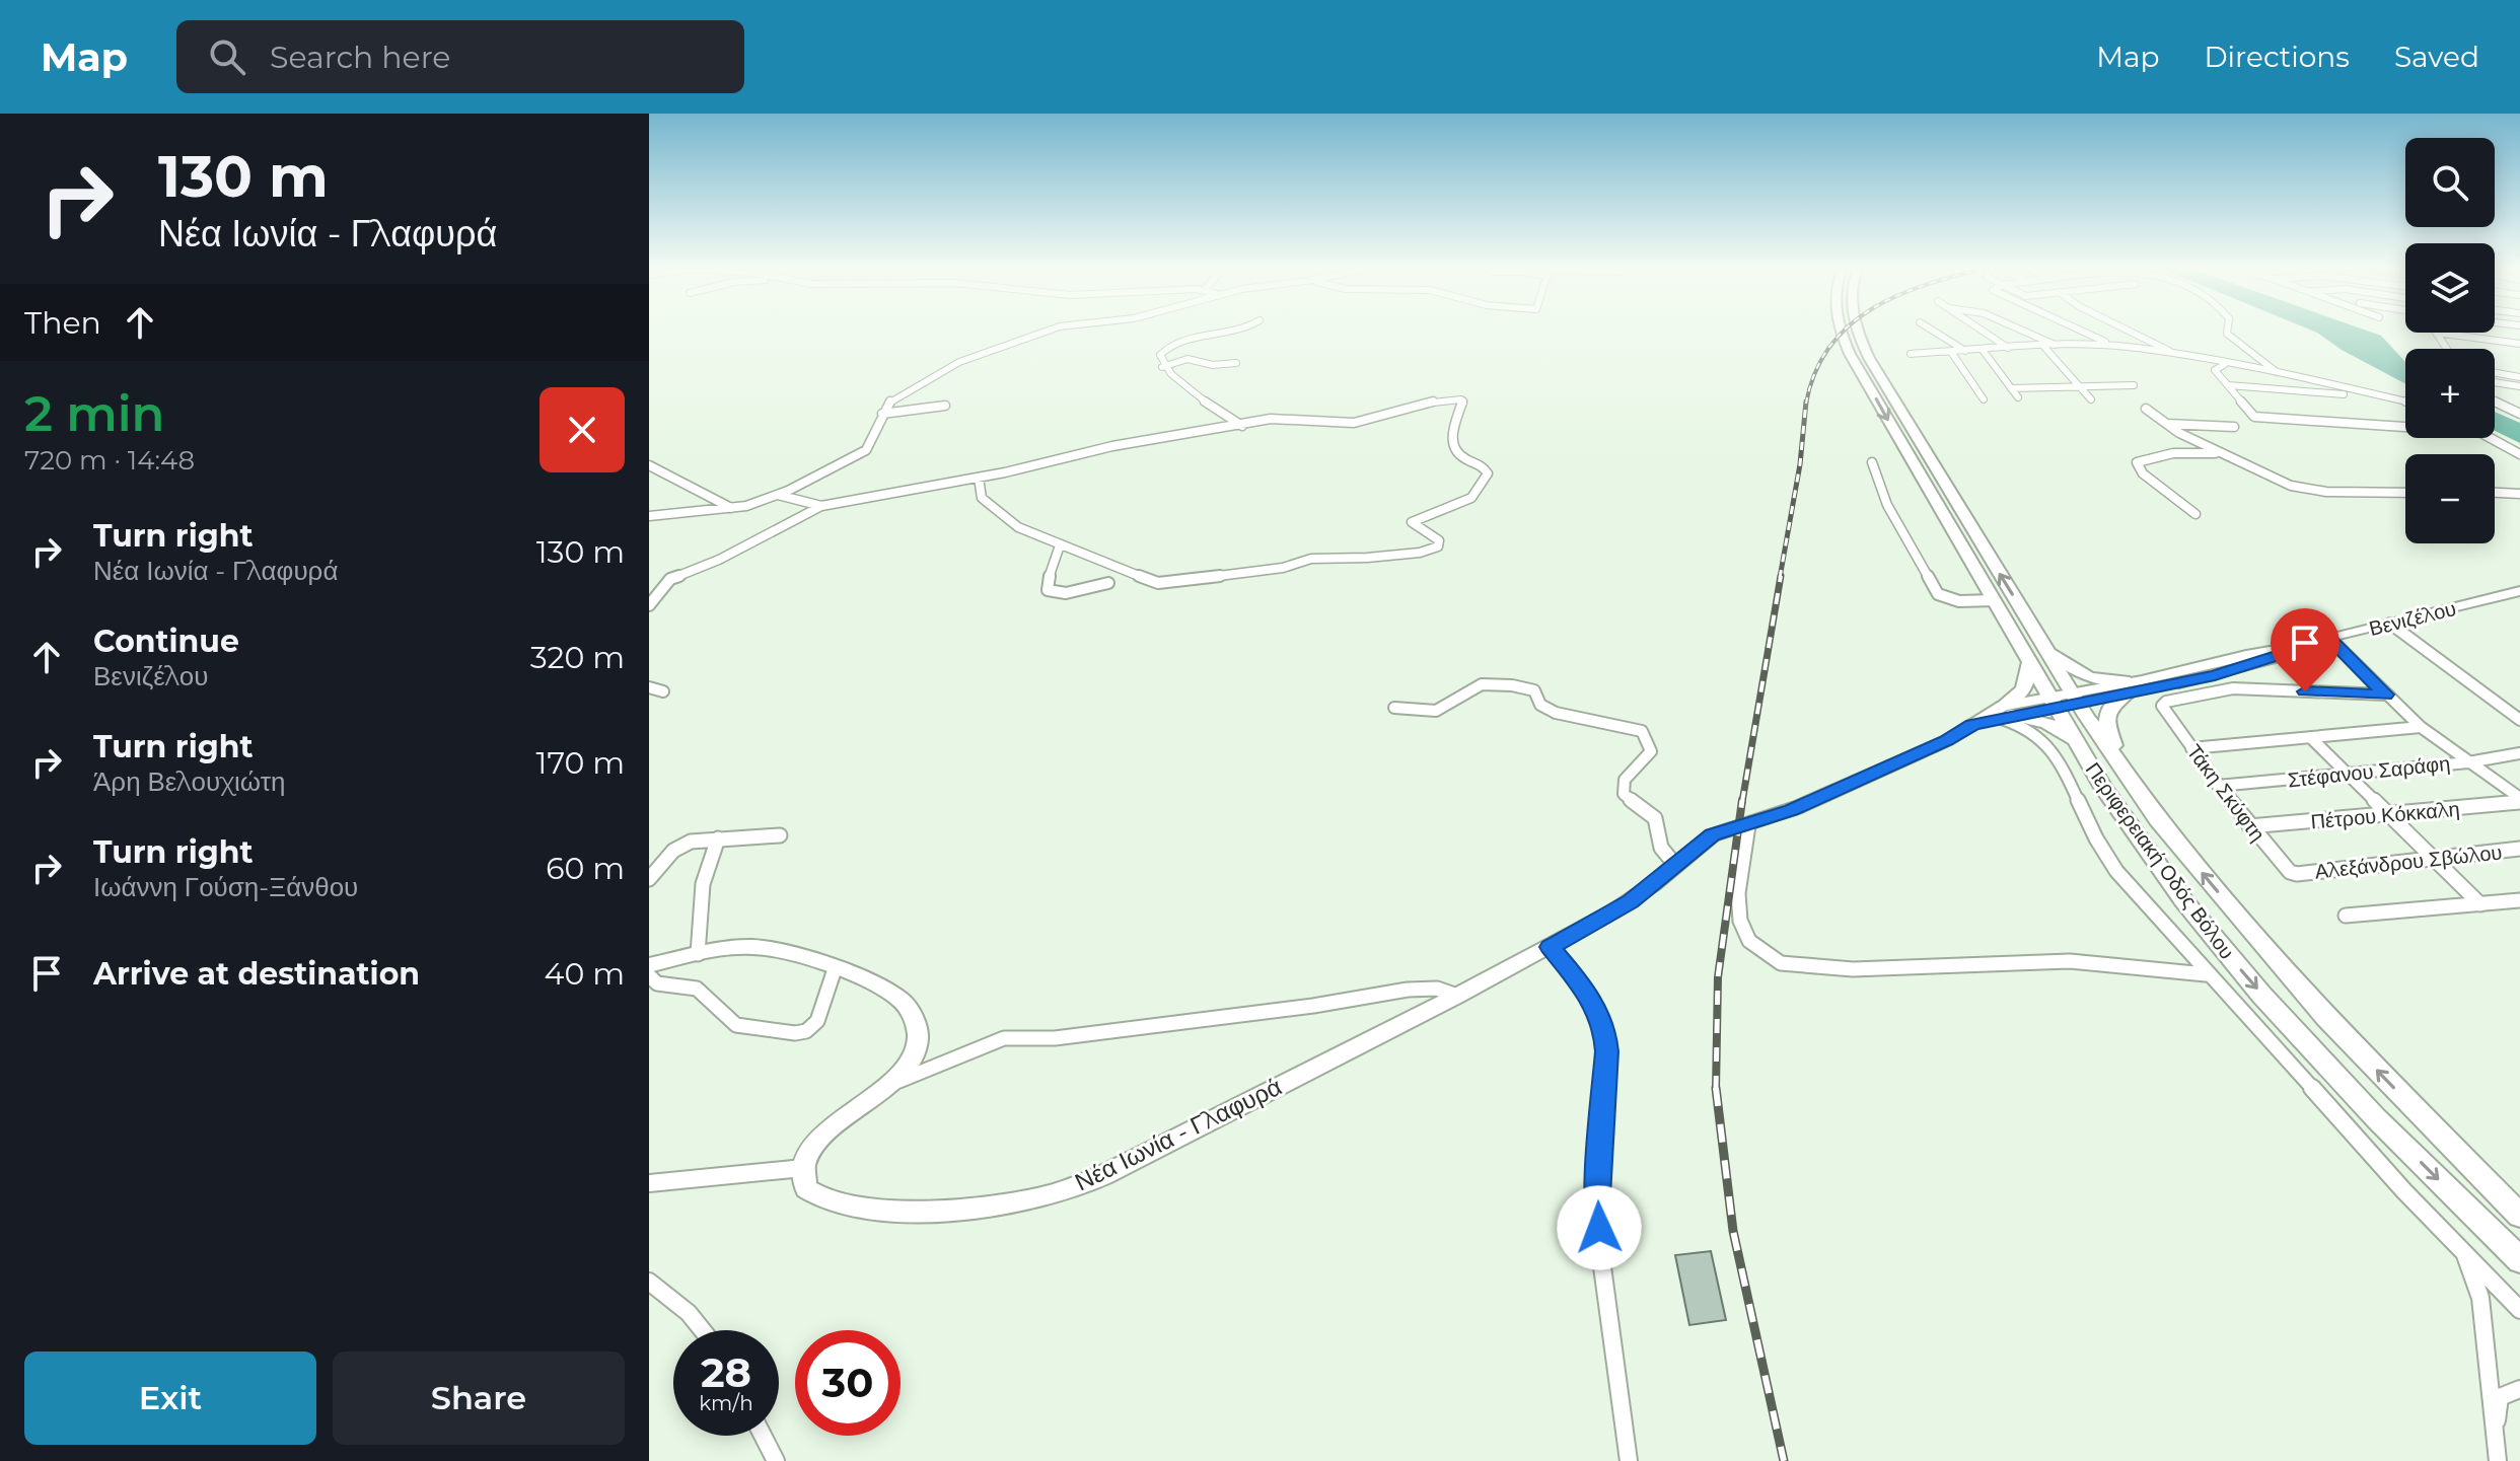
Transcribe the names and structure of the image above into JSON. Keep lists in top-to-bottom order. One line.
{"streets":{"main road":["Βενιζέλου","Περιφερειακή Οδός Βόλου","Νέα Ιωνία - Γλαφυρά"],"street":["Στέφανου Σαράφη","Τάκη Σκύφτη","Πέτρου Κόκκαλη","Αλεξάνδρου Σβώλου"]},"crossings":[["Βενιζέλου","Περιφερειακή Οδός Βόλου"],["Βενιζέλου","Νέα Ιωνία - Γλαφυρά"],["Στέφανου Σαράφη","Τάκη Σκύφτη"],["Τάκη Σκύφτη","Πέτρου Κόκκαλη"],["Τάκη Σκύφτη","Αλεξάνδρου Σβώλου"],["Περιφερειακή Οδός Βόλου","Νέα Ιωνία - Γλαφυρά"]],"page":{"header":"Map","search":"Search here","nav":["Map","Directions","Saved"],"turn":["130 m","Νέα Ιωνία - Γλαφυρά"],"map_buttons":["+","−"],"then":"Then","heading":["2 min","720 m · 14:48"],"list":[{"name":"Turn right","note":"Νέα Ιωνία - Γλαφυρά","value":"130 m"},{"name":"Continue","note":"Βενιζέλου","value":"320 m"},{"name":"Turn right","note":"Άρη Βελουχιώτη","value":"170 m"},{"name":"Turn right","note":"Ιωάννη Γούση-Ξάνθου","value":"60 m"},{"name":"Arrive at destination","value":"40 m"}],"speed":"28 km/h","limit":"30","buttons":["Exit","Share"]}}
